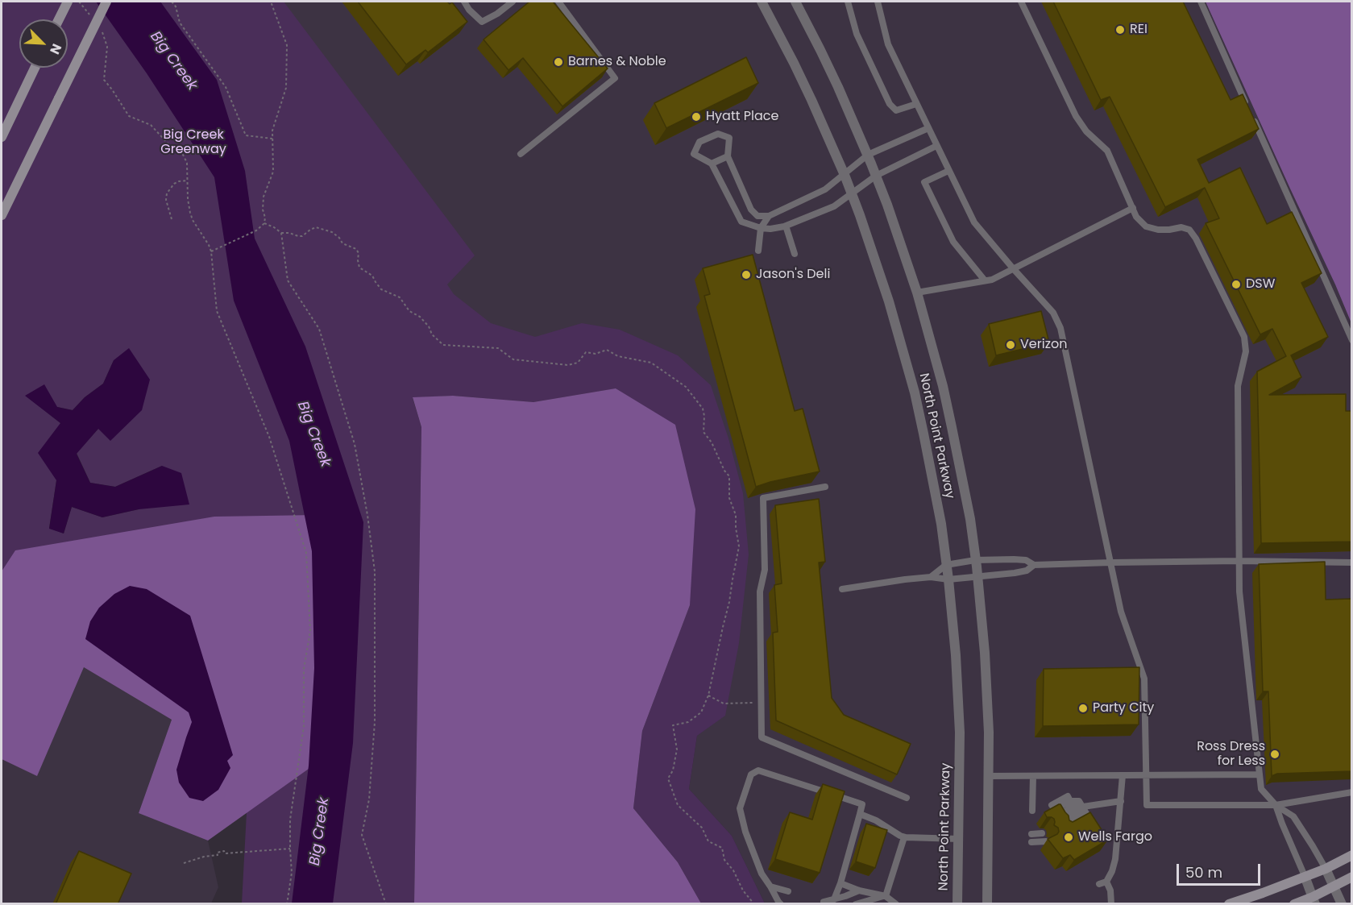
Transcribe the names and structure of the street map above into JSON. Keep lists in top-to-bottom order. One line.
{"streets":{"street":["North Point Parkway"]},"water":["Big Creek"],"parks":["Big Creek Greenway"],"places":["REI","Barnes & Noble","Hyatt Place","Jason's Deli","DSW","Verizon","Party City","Ross Dress for Less","Wells Fargo"],"scale_bar":"50 m","north":"bottom right"}
